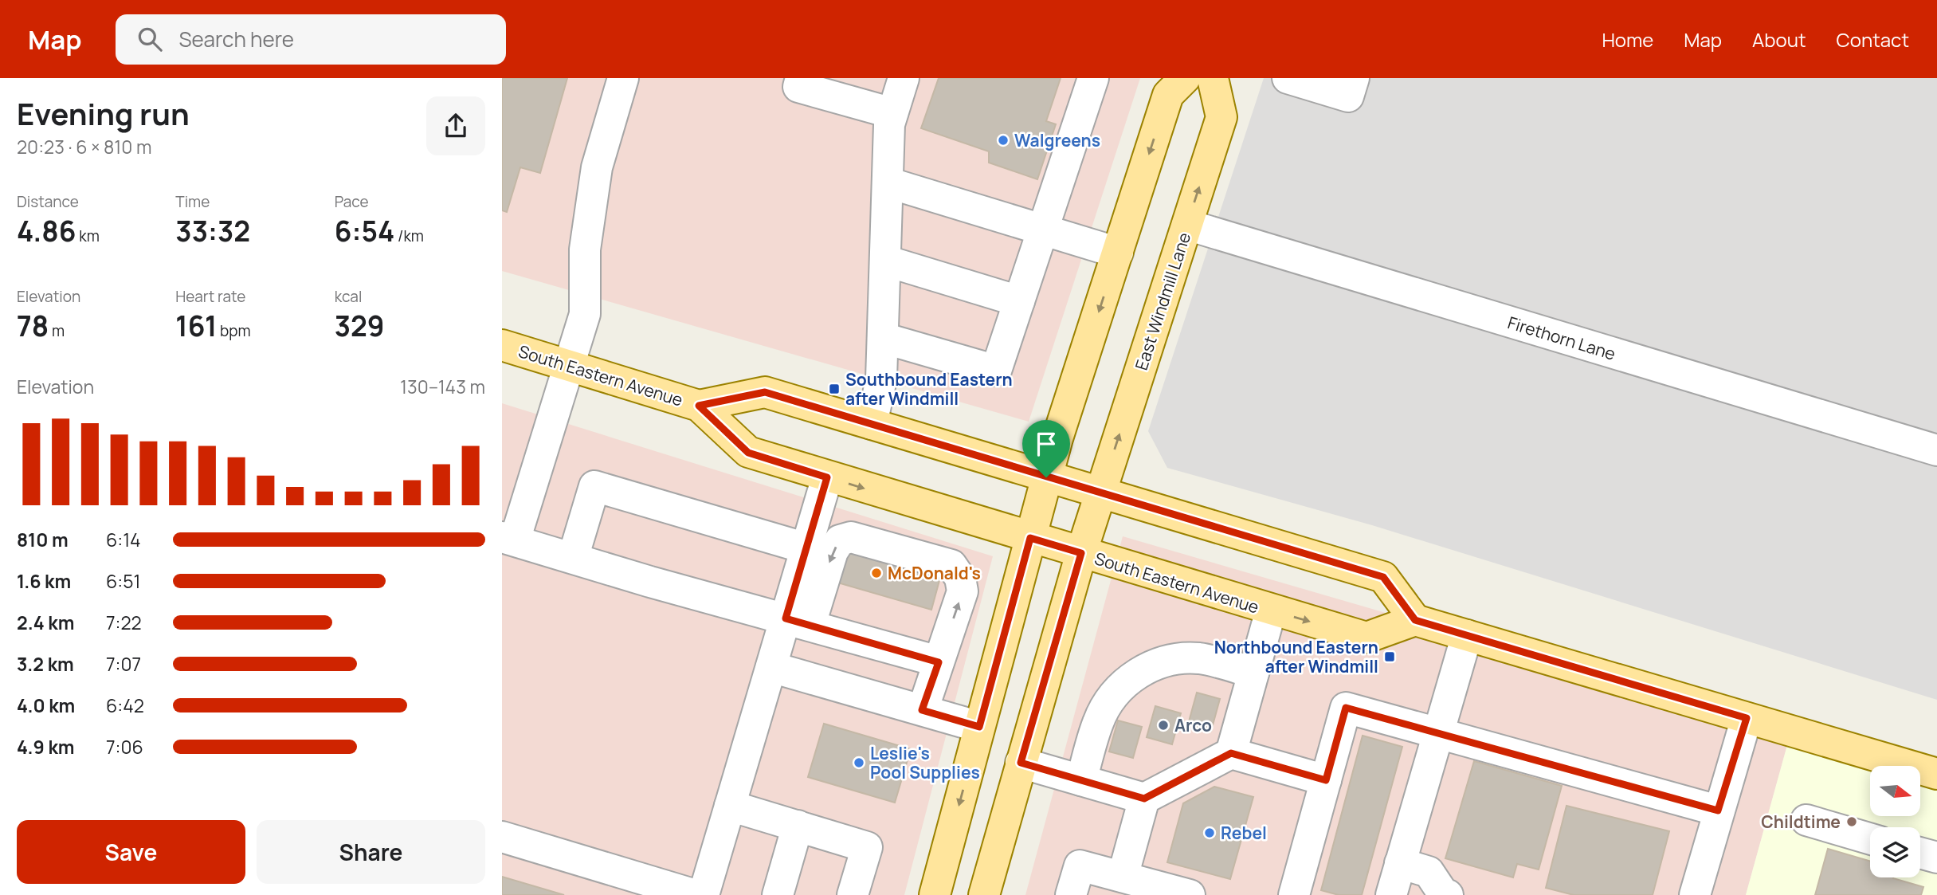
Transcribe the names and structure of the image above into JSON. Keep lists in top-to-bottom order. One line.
{"streets":{"main road":["East Windmill Lane","South Eastern Avenue"],"street":["Firethorn Lane"]},"crossings":[["East Windmill Lane","Firethorn Lane"],["East Windmill Lane","South Eastern Avenue"]],"places":{"other":["Walgreens","McDonald's","Arco","Leslie's Pool Supplies","Childtime","Rebel"],"transit":["Southbound Eastern after Windmill","Northbound Eastern after Windmill"]},"north":"right","page":{"header":"Map","search":"Search here","nav":["Home","Map","About","Contact"],"heading":["Evening run","20:23 · 6 × 810 m"],"stats":[["Distance","4.86 km"],["Time","33:32"],["Pace","6:54 /km"],["Elevation","78 m"],["Heart rate","161 bpm"],["kcal","329"]],"chart":["Elevation","130–143 m"],"list":[{"name":"810 m","note":"6:14"},{"name":"1.6 km","note":"6:51"},{"name":"2.4 km","note":"7:22"},{"name":"3.2 km","note":"7:07"},{"name":"4.0 km","note":"6:42"},{"name":"4.9 km","note":"7:06"}],"buttons":["Save","Share"]}}
